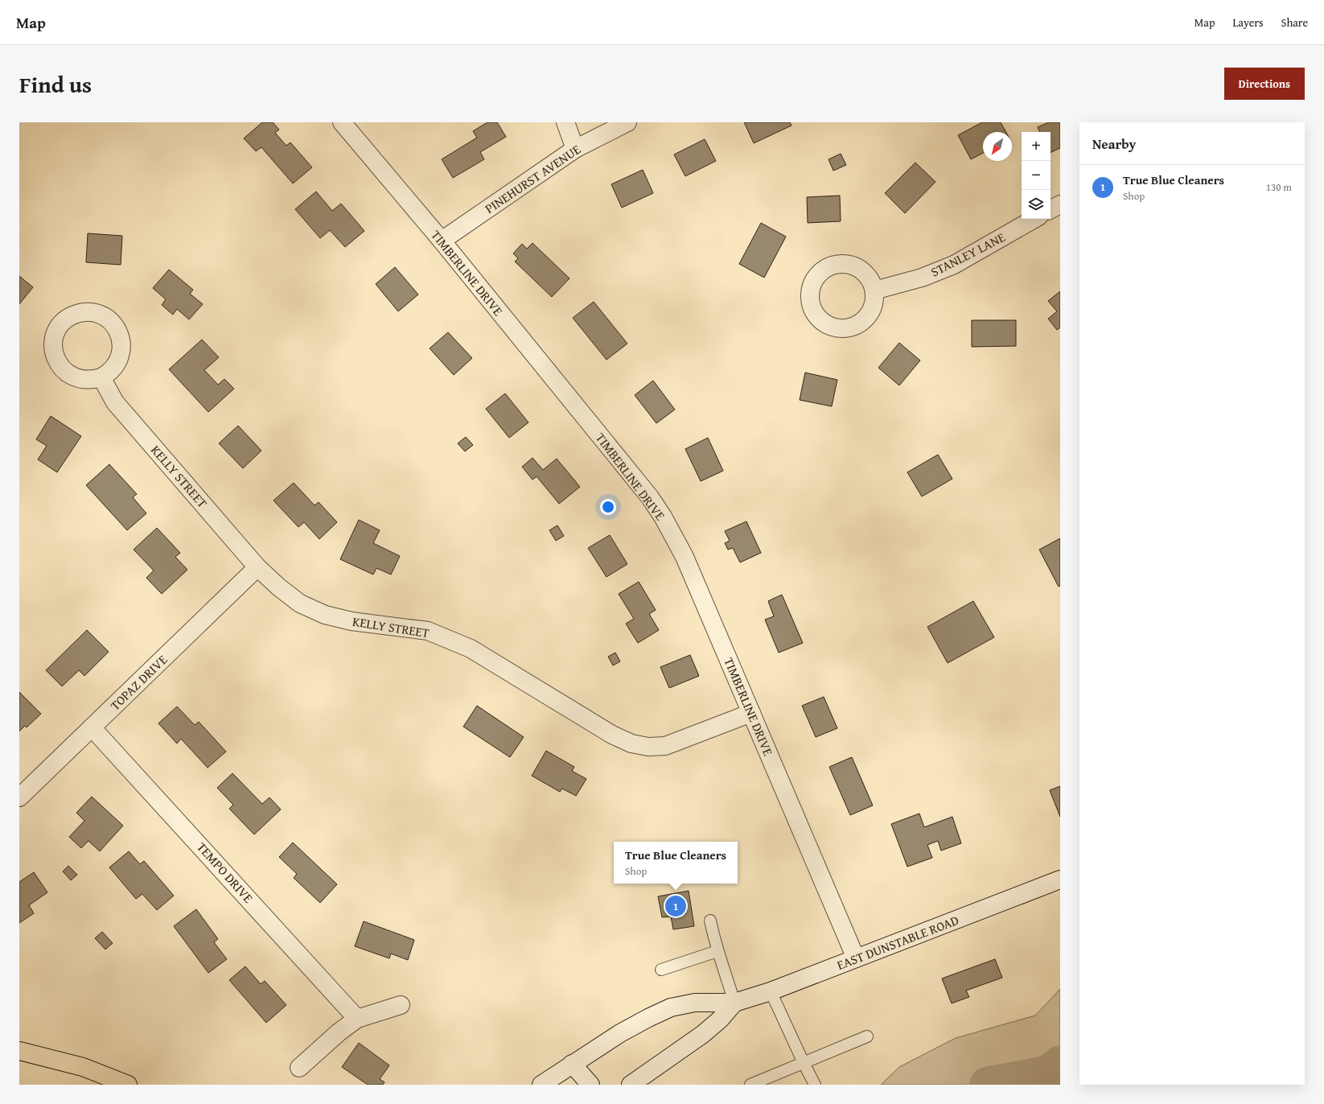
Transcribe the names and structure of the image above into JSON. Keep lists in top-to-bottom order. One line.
{"streets":{"street":["PINEHURST AVENUE","STANLEY LANE","TIMBERLINE DRIVE","KELLY STREET","TOPAZ DRIVE","TEMPO DRIVE","EAST DUNSTABLE ROAD"]},"crossings":[["PINEHURST AVENUE","TIMBERLINE DRIVE"],["TIMBERLINE DRIVE","KELLY STREET"],["TIMBERLINE DRIVE","EAST DUNSTABLE ROAD"],["KELLY STREET","TOPAZ DRIVE"],["TOPAZ DRIVE","TEMPO DRIVE"]],"north":"bottom left","page":{"header":"Map","nav":["Map","Layers","Share"],"title":"Find us","buttons":"Directions","heading":"Nearby","map_buttons":["+","−"],"list":[{"mark":"1","name":"True Blue Cleaners","note":"Shop","value":"130 m"}],"popup":["True Blue Cleaners","Shop"],"pins":"1"}}
